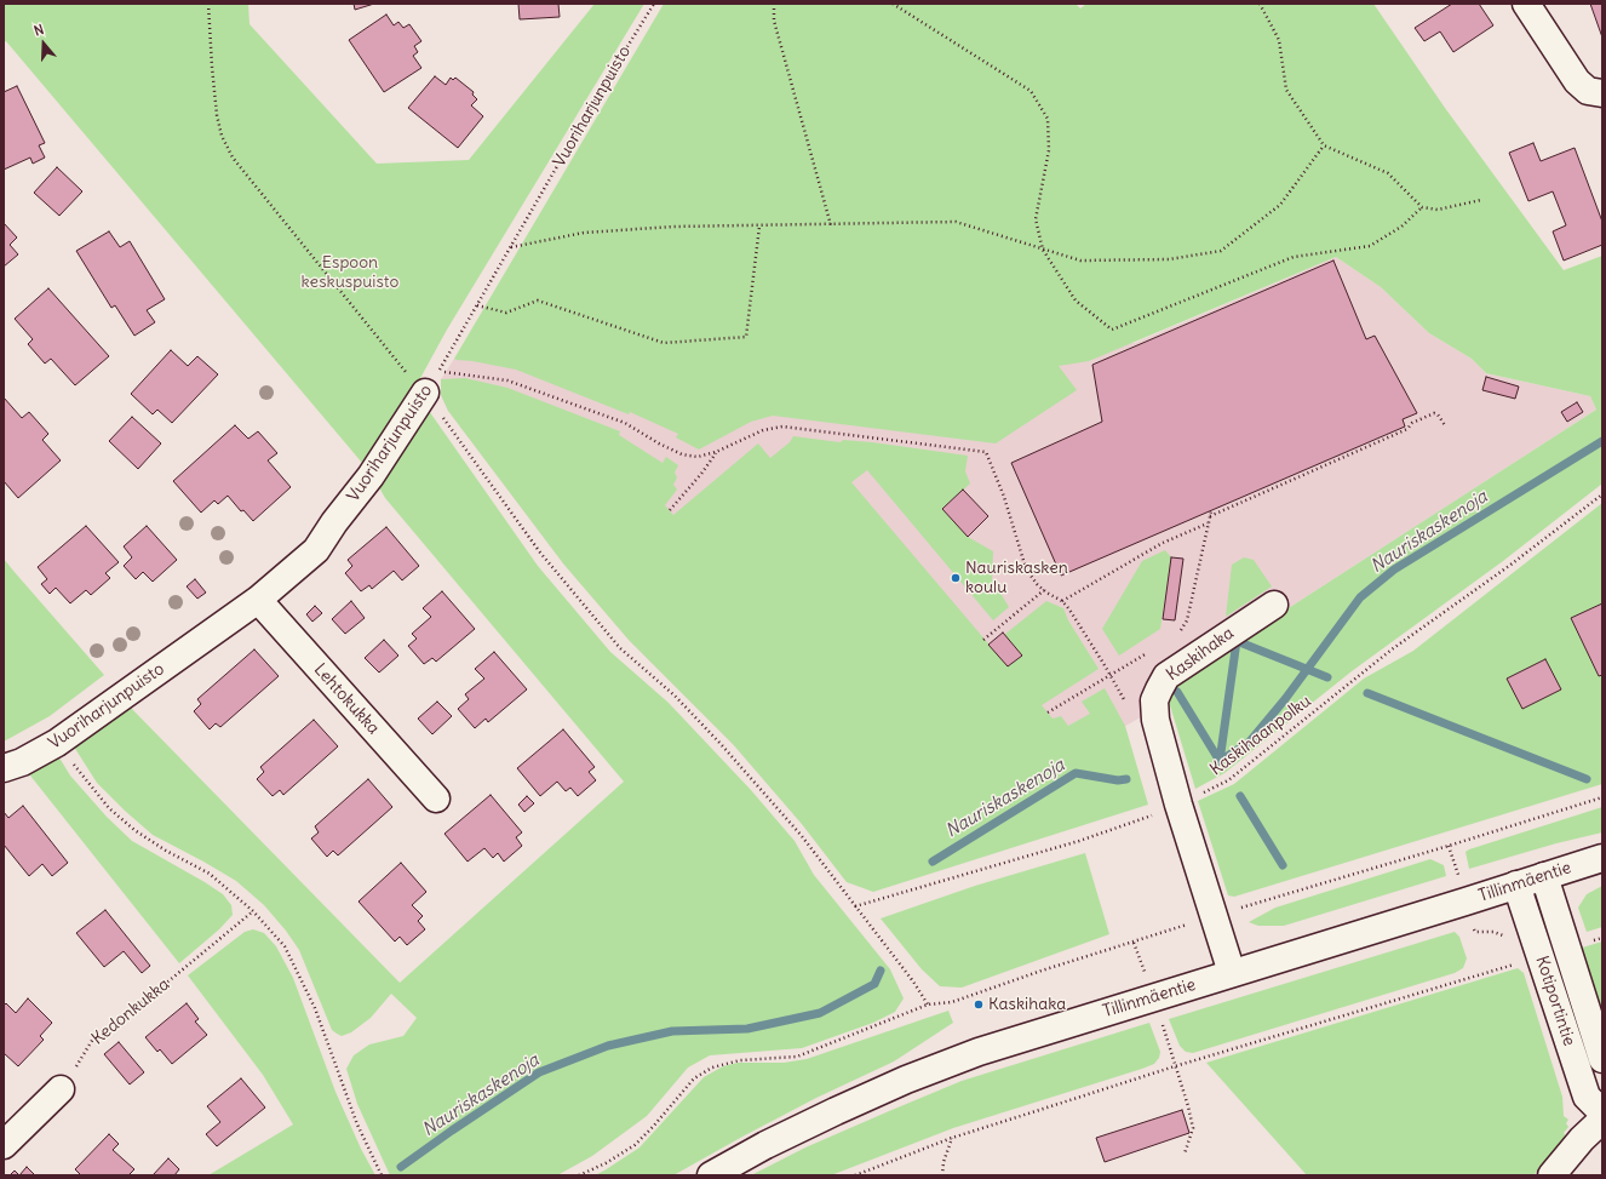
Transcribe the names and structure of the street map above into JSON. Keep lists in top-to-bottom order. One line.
{"streets":{"street":["Vuoriharjunpuisto","Kaskihaka","Lehtokukka","Tillinmäentie","Kotiportintie"],"path":["Kaskihaanpolku","Kedonkukka"]},"crossings":[["Vuoriharjunpuisto","Lehtokukka"],["Kaskihaka","Kaskihaanpolku"],["Kaskihaka","Tillinmäentie"],["Tillinmäentie","Kotiportintie"]],"water":["Nauriskaskenoja"],"parks":["Espoon keskuspuisto"],"places":["Nauriskasken koulu","Kaskihaka"],"north":"top"}
